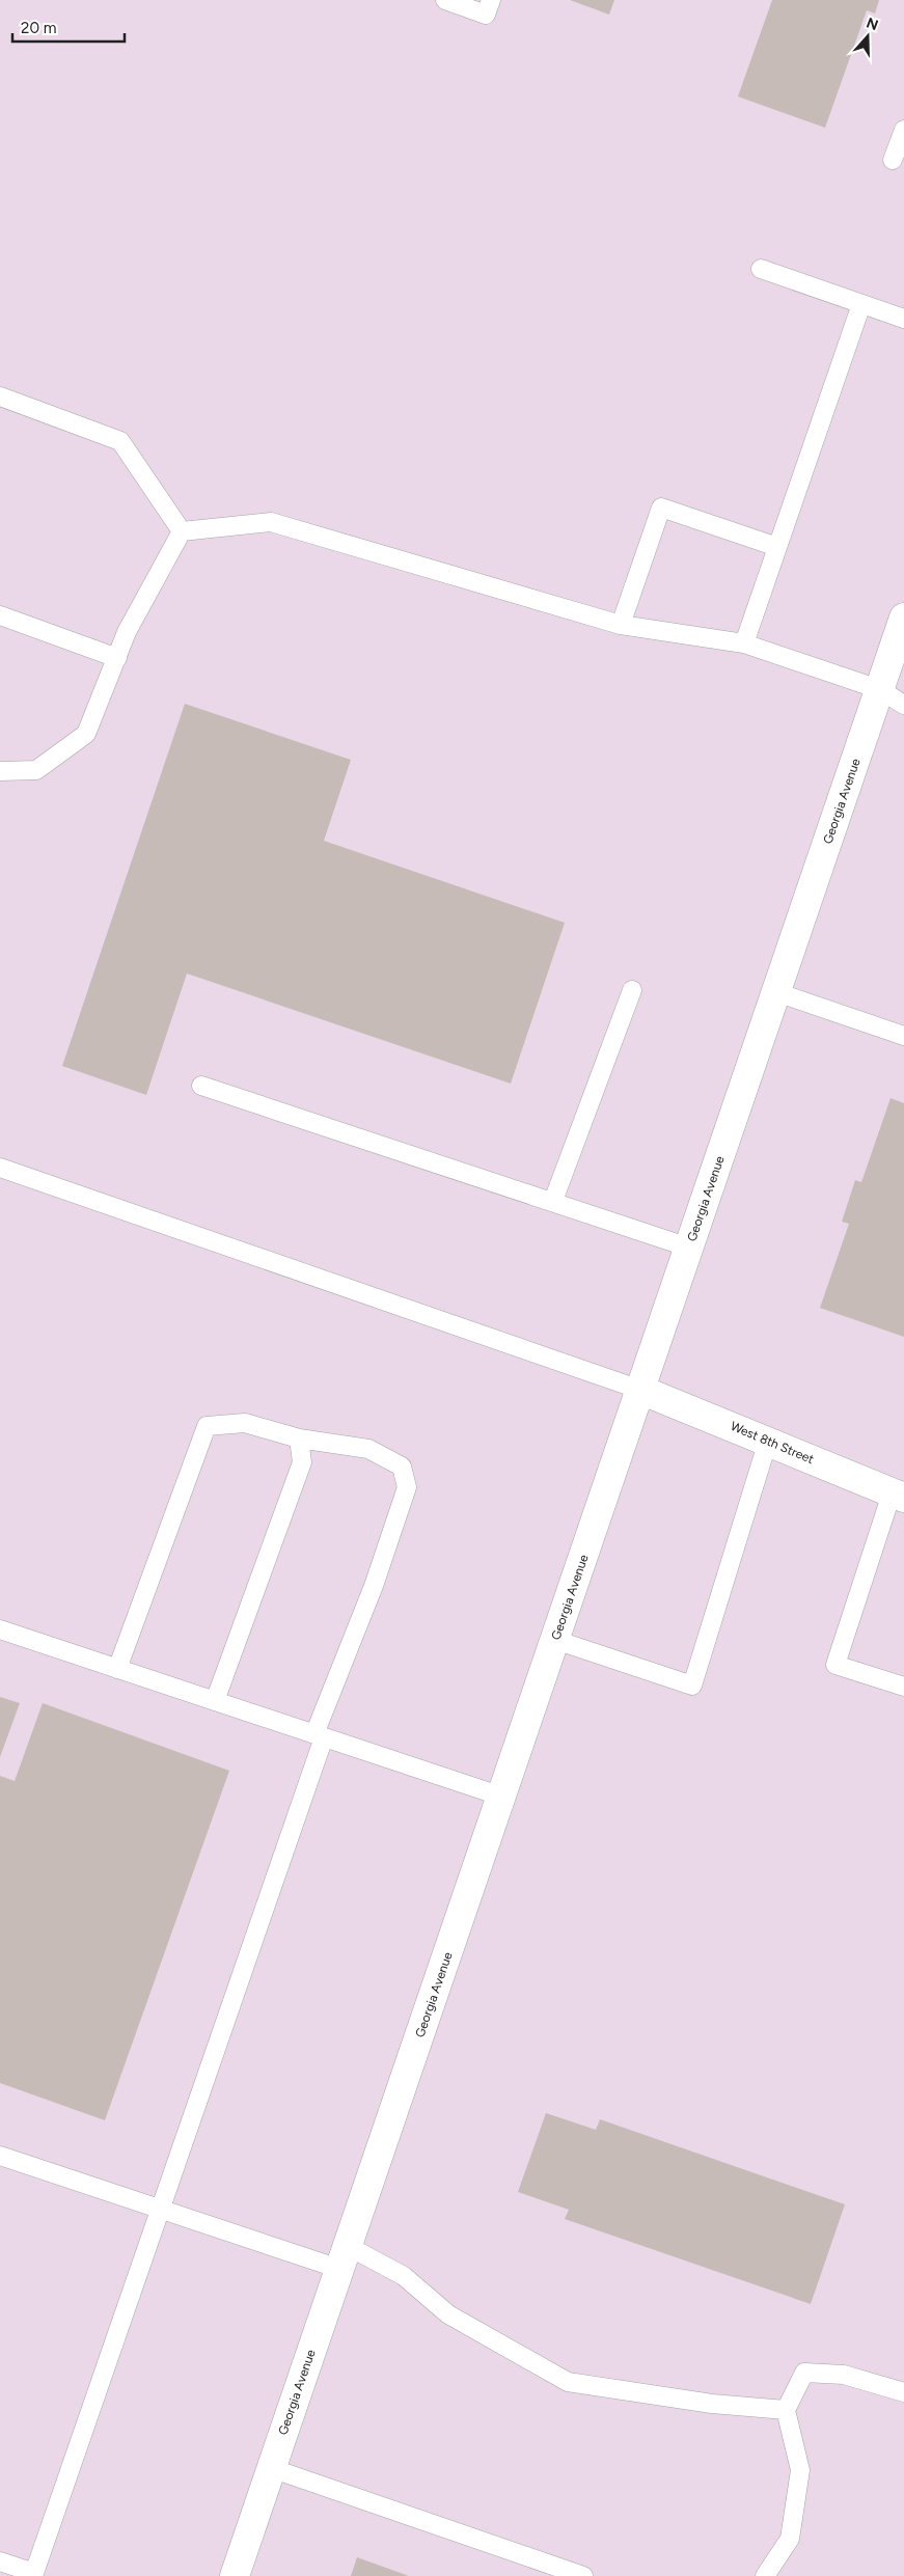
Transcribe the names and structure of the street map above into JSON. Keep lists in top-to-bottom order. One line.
{"streets":{"street":["Georgia Avenue","West 8th Street"]},"crossings":[["Georgia Avenue","West 8th Street"]],"scale_bar":"20 m","north":"top"}
